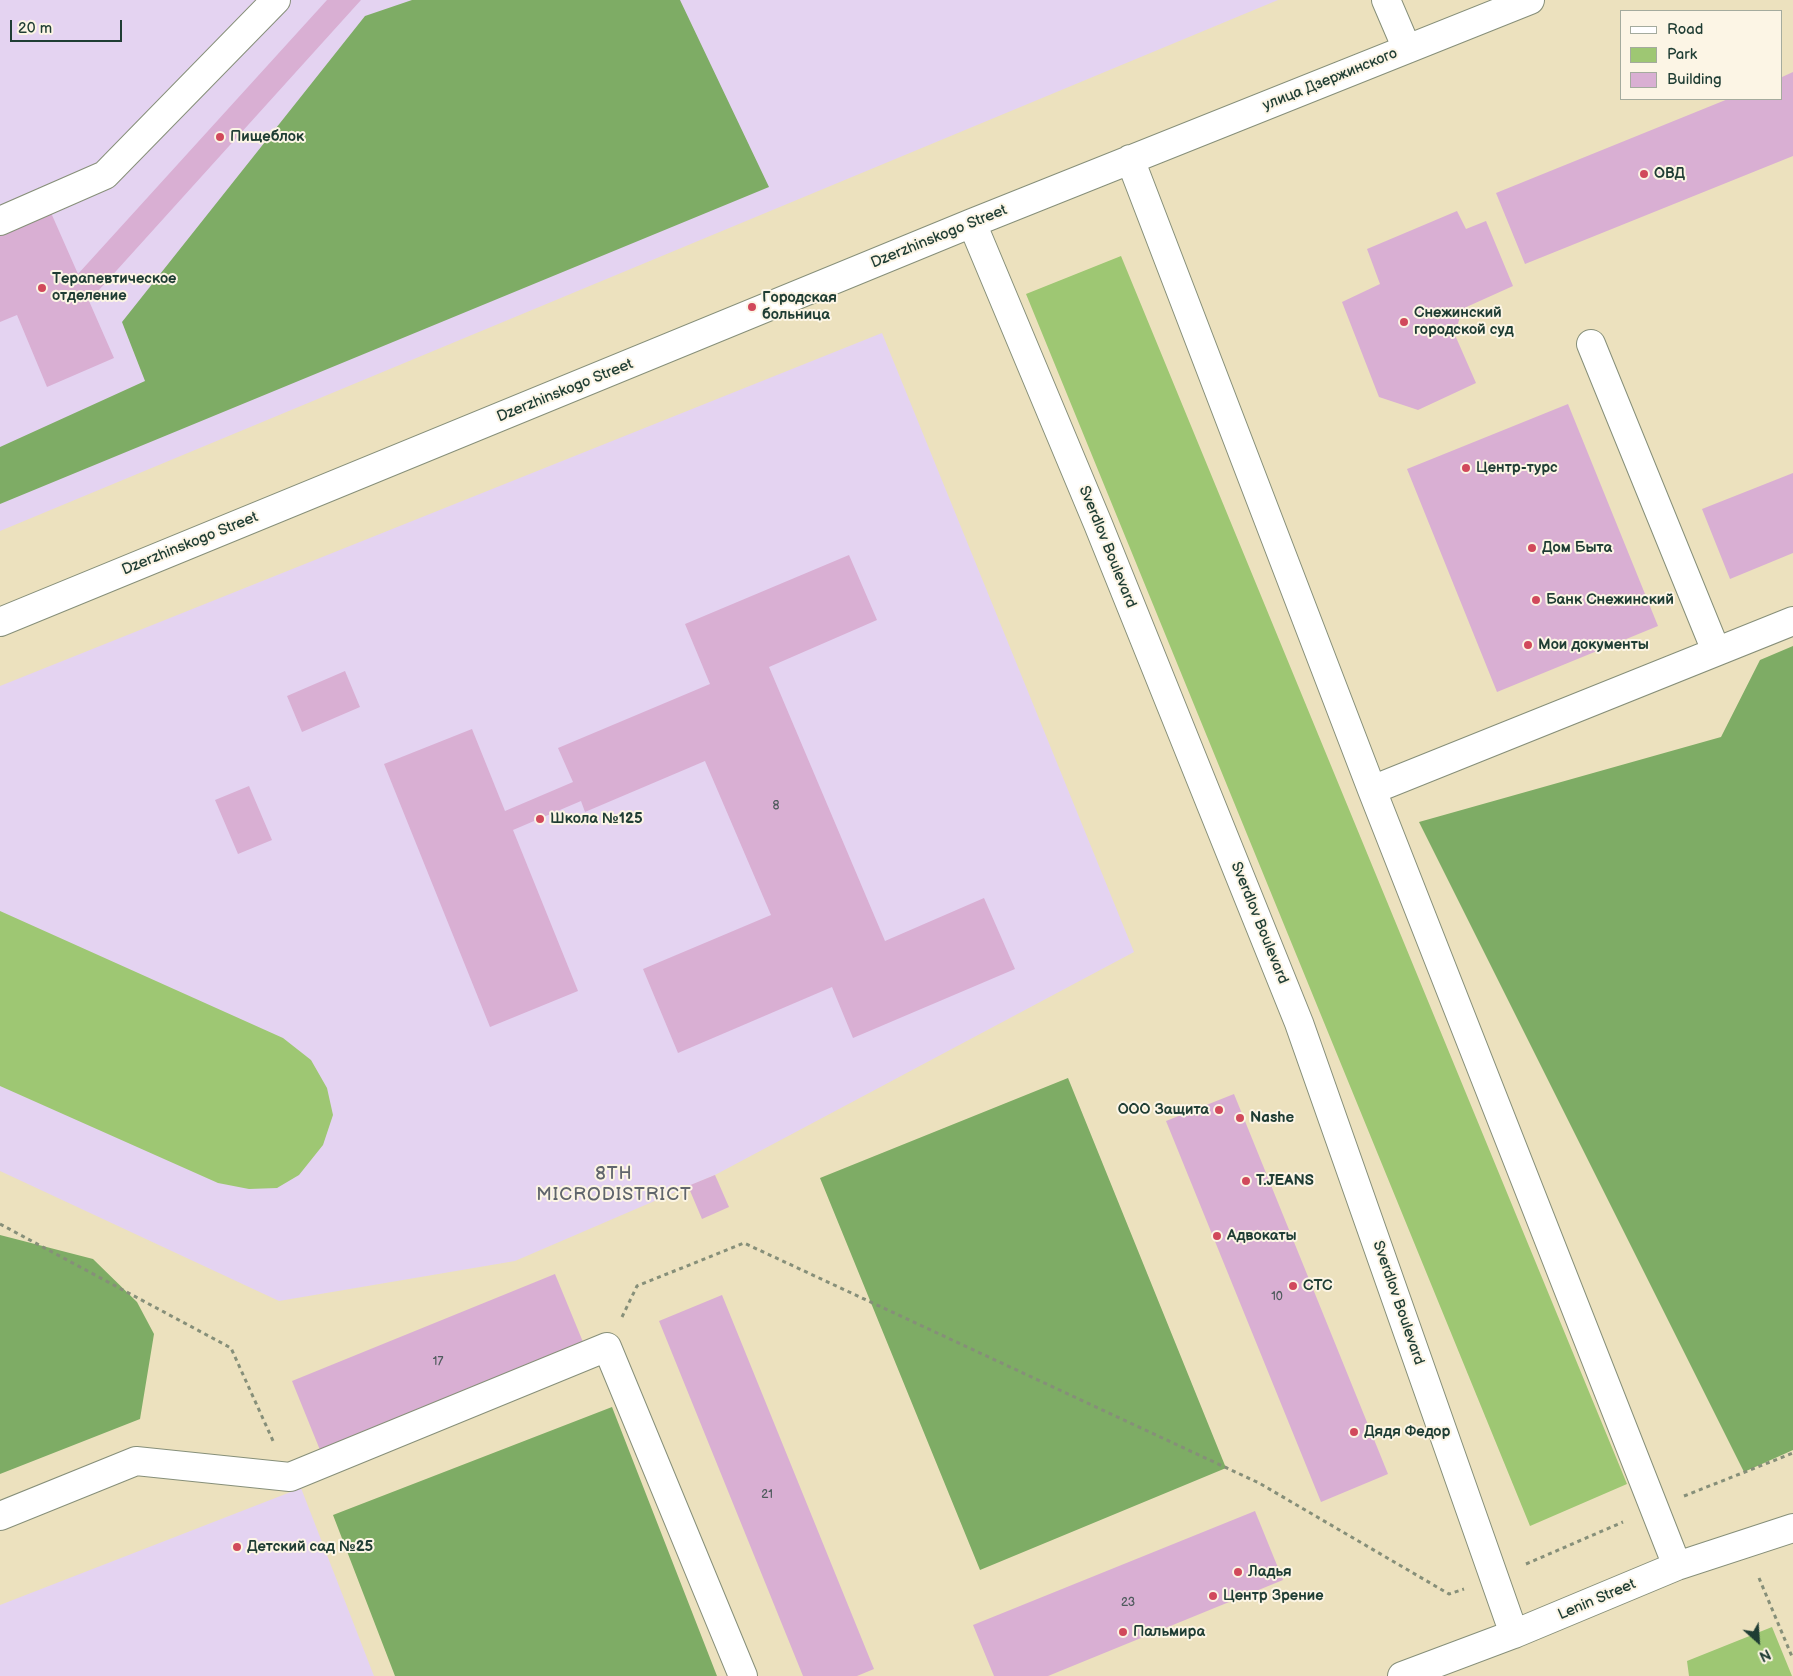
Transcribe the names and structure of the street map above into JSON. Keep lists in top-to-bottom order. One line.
{"streets":{"street":["улица Дзержинского","Dzerzhinskogo Street","Sverdlov Boulevard","Lenin Street"]},"crossings":[["улица Дзержинского","Dzerzhinskogo Street"],["Dzerzhinskogo Street","Sverdlov Boulevard"],["Sverdlov Boulevard","Lenin Street"]],"districts":["8TH MICRODISTRICT"],"places":["Пищеблок","ОВД","Терапевтическое отделение","Городская больница","Снежинский городской суд","Центр-турс","Дом Быта","Банк Снежинский","Мои документы","Школа №125","ООО Защита","Nashe","T.JEANS","Адвокаты","СТС","Дядя Федор","Детский сад №25","Ладья","Центр Зрение","Пальмира"],"house_numbers":["8","10","17","21","23"],"legend":["Road","Park","Building"],"scale_bar":"20 m","north":"bottom right"}
